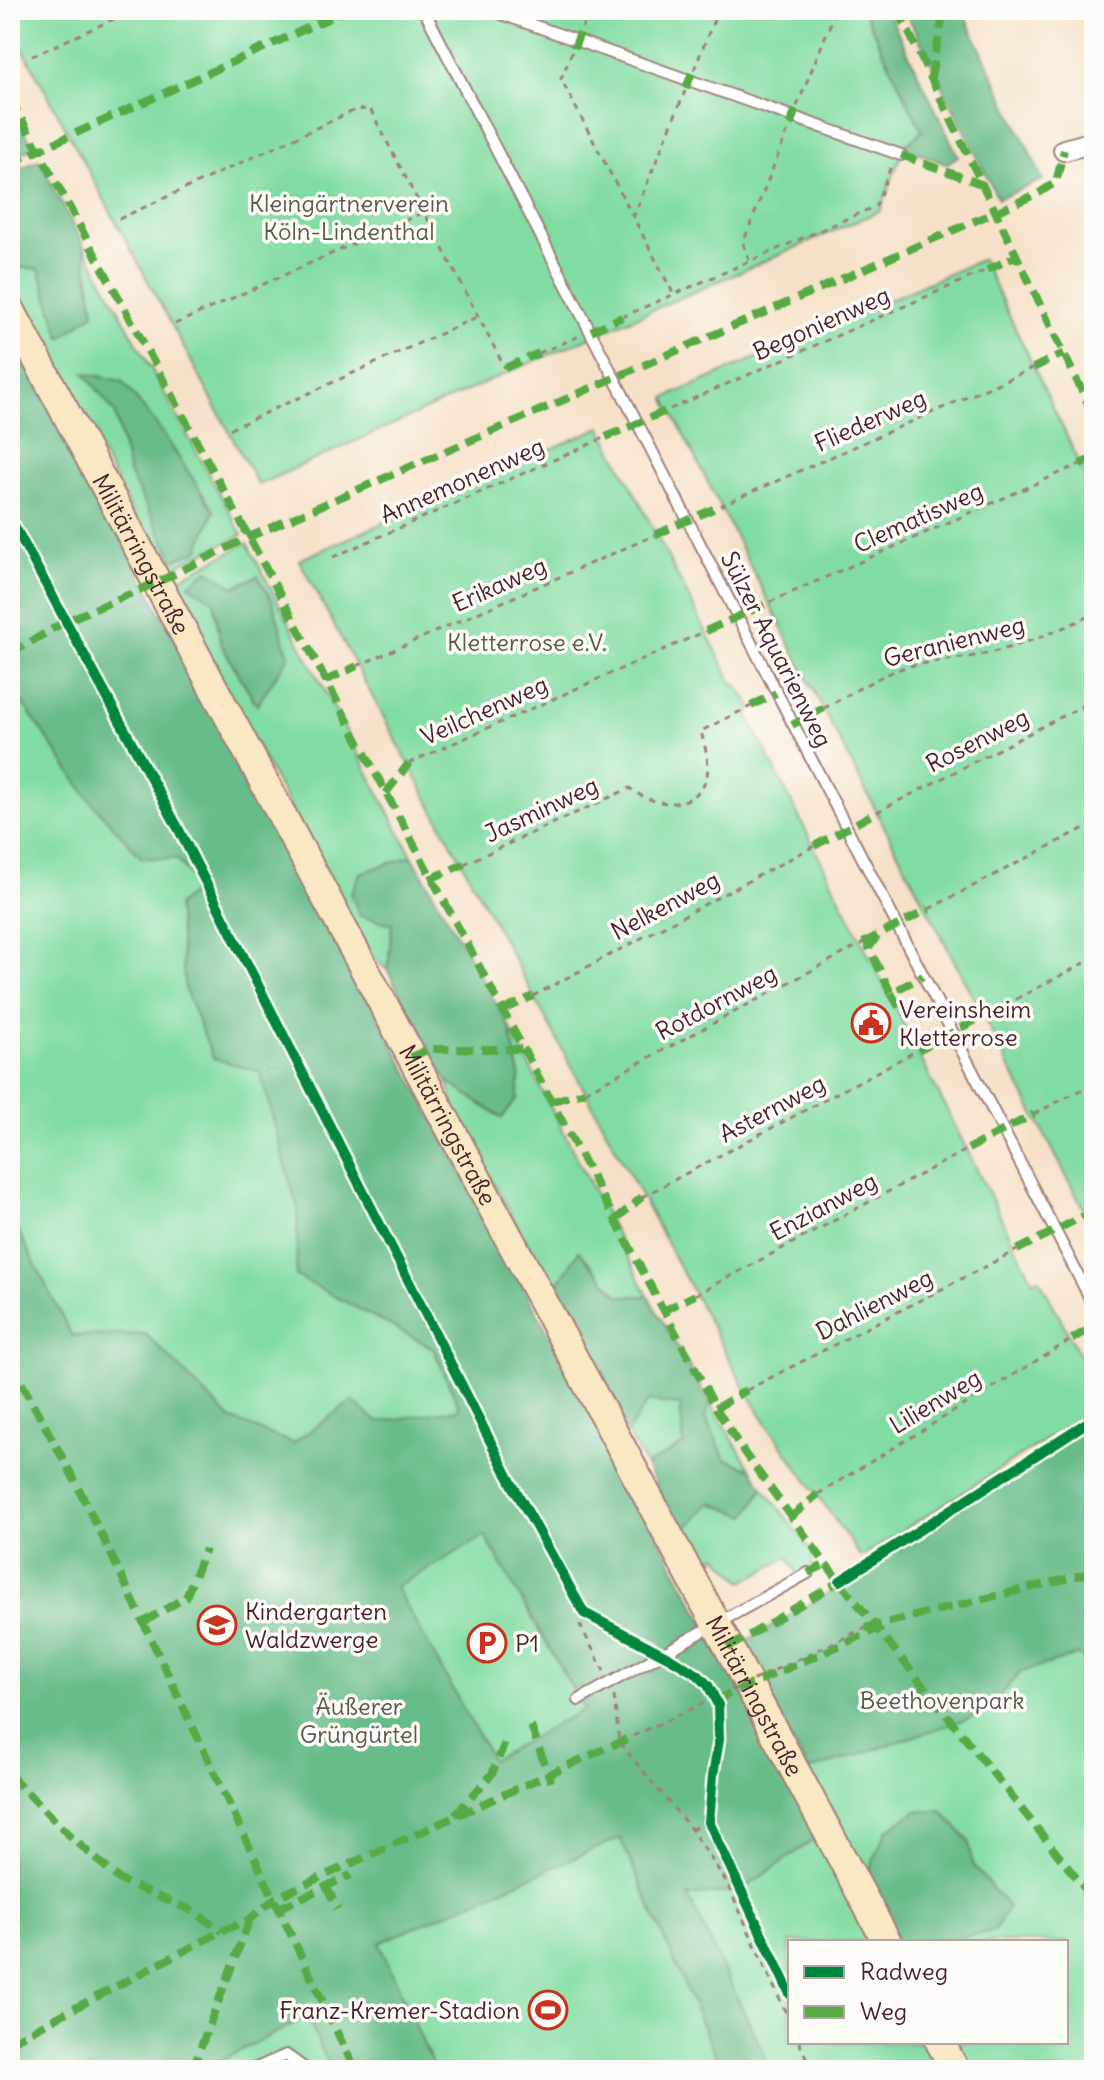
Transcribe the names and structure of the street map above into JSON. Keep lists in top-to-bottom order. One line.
{"streets":{"main road":["Militärringstraße"],"lane":["Sülzer Aquarienweg"],"path":["Begonienweg","Fliederweg","Annemonenweg","Clematisweg","Erikaweg","Geranienweg","Veilchenweg","Rosenweg","Jasminweg","Nelkenweg","Rotdornweg","Asternweg","Enzianweg","Dahlienweg","Lilienweg"]},"parks":["Kleingärtnerverein Köln-Lindenthal","Kletterrose e.V.","Beethovenpark","Äußerer Grüngürtel"],"places":{"public building":["Vereinsheim Kletterrose"],"school or university":["Kindergarten Waldzwerge"],"parking":["P1"],"sports":["Franz-Kremer-Stadion"]},"legend":["Radweg","Weg"]}
